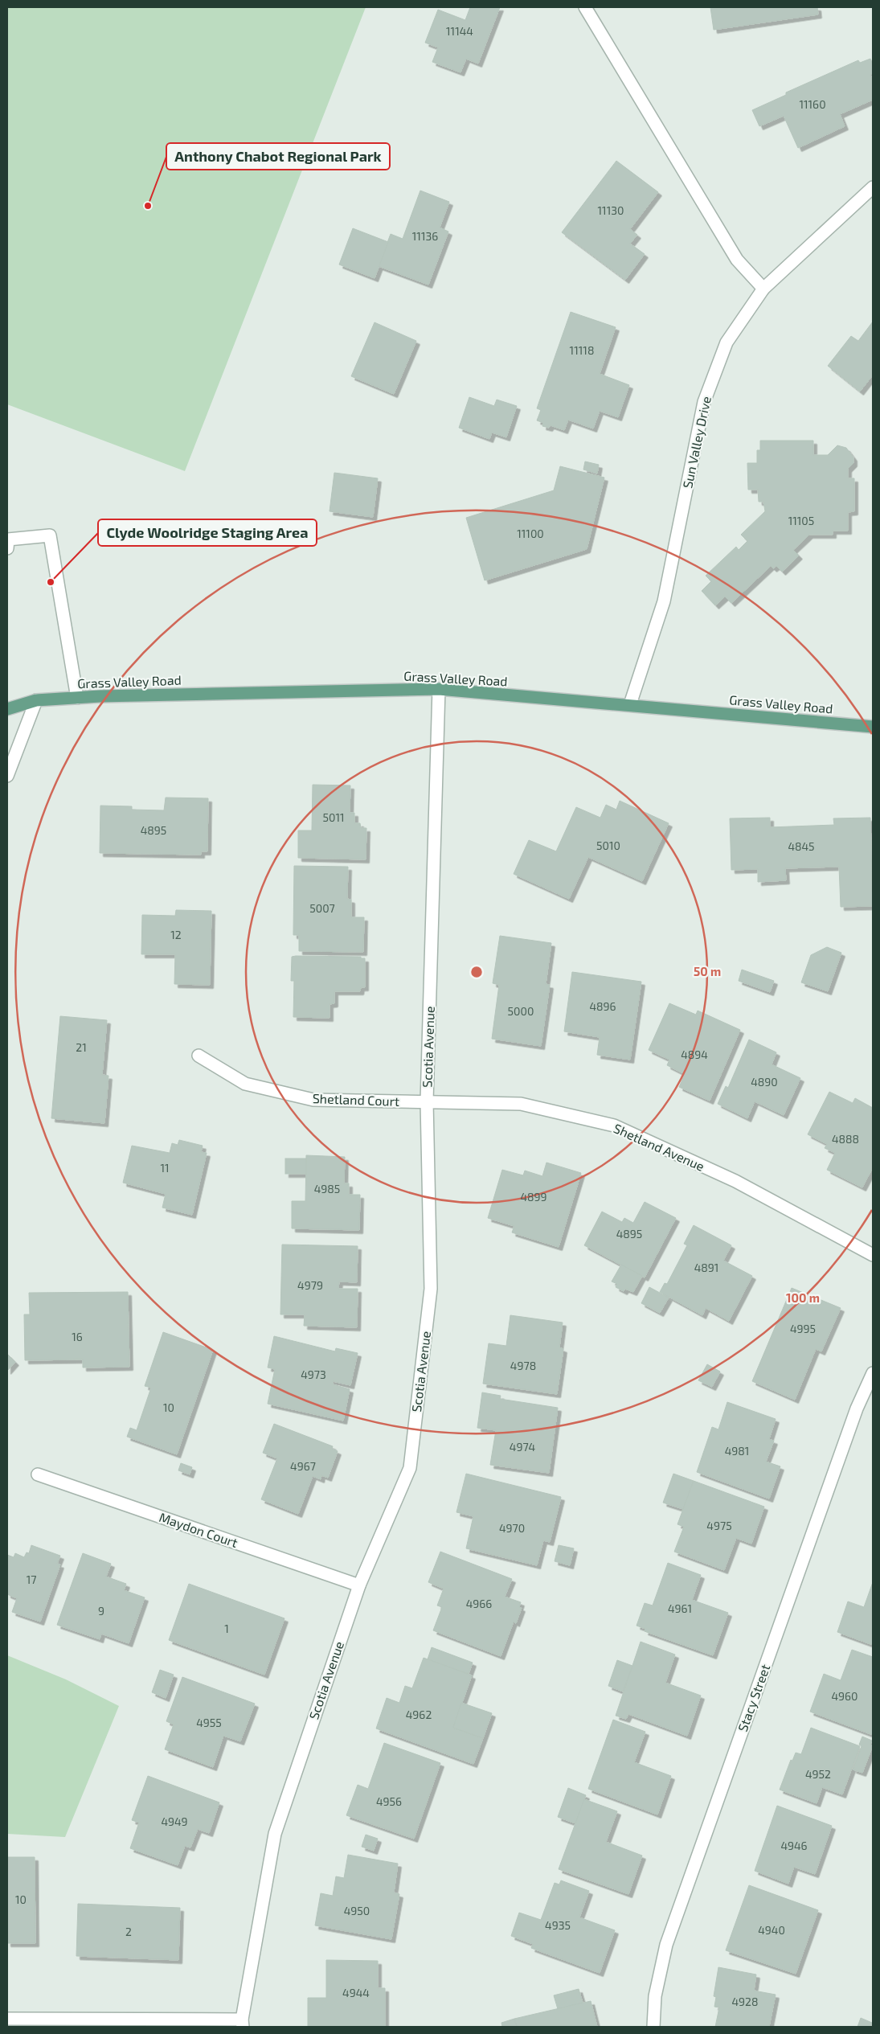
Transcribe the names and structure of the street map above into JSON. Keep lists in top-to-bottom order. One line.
{"streets":{"main road":["Grass Valley Road"],"street":["Sun Valley Drive","Scotia Avenue","Shetland Court","Shetland Avenue","Maydon Court","Stacy Street"]},"crossings":[["Sun Valley Drive","Grass Valley Road"],["Grass Valley Road","Scotia Avenue"],["Scotia Avenue","Shetland Court"],["Scotia Avenue","Shetland Avenue"],["Scotia Avenue","Maydon Court"],["Shetland Court","Shetland Avenue"]],"places":["Anthony Chabot Regional Park","Clyde Woolridge Staging Area"],"house_numbers":["11144","11160","11130","11136","11118","11105","11100","5011","4895","5010","4845","5007","12","4896","5000","21","4894","4890","4888","11","4985","4899","4895","4891","4979","4995","16","4978","4973","10","4974","4981","4967","4975","4970","17","4966","4961","9","1","4960","4962","4955","4952","4956","4949","4946","10","4950","4935","4940","2","4944","4928"],"rings":["50 m","100 m"]}
